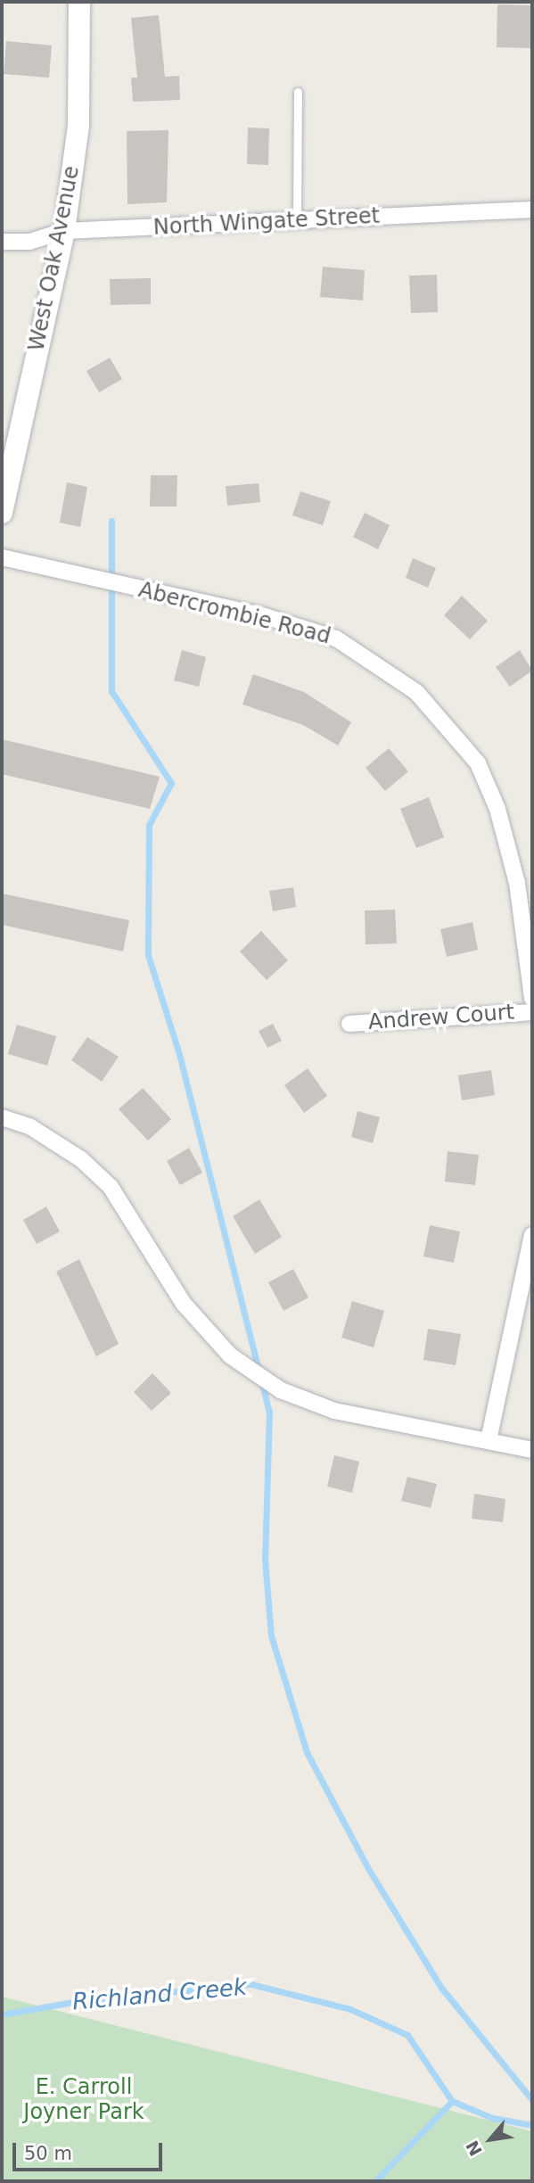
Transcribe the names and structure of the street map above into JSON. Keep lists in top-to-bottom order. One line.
{"streets":{"street":["North Wingate Street","West Oak Avenue","Abercrombie Road","Andrew Court"]},"crossings":[["North Wingate Street","West Oak Avenue"]],"water":["Richland Creek"],"parks":["E. Carroll Joyner Park"],"scale_bar":"50 m","north":"bottom left"}
